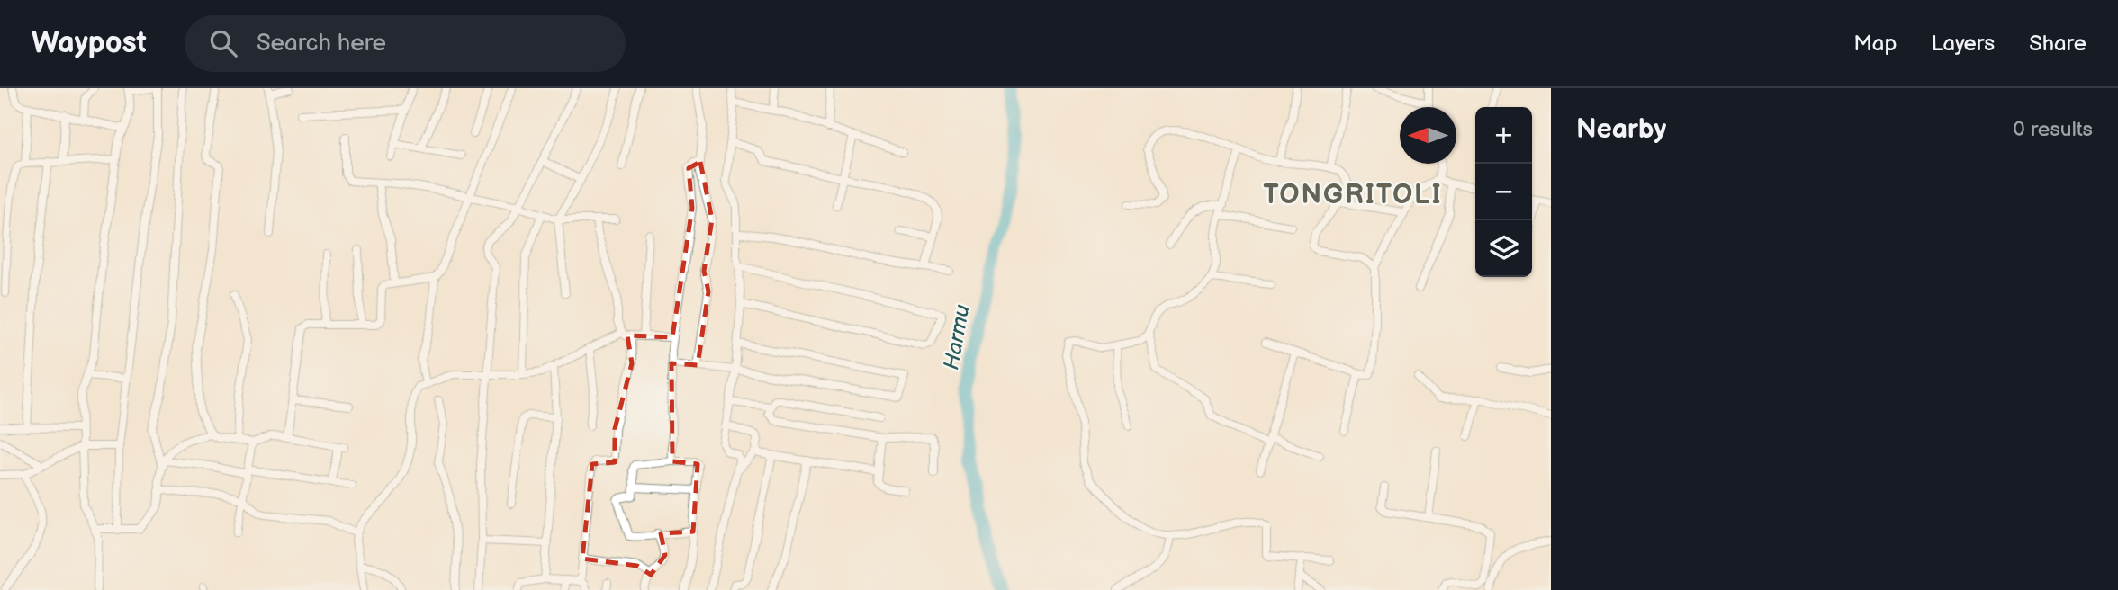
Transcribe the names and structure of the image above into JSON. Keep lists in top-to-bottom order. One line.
{"districts":["TONGRITOLI"],"water":["Harmu"],"north":"left","page":{"header":"Waypost","search":"Search here","nav":["Map","Layers","Share"],"heading":["Nearby","0 results"],"map_buttons":["+","−"]}}
